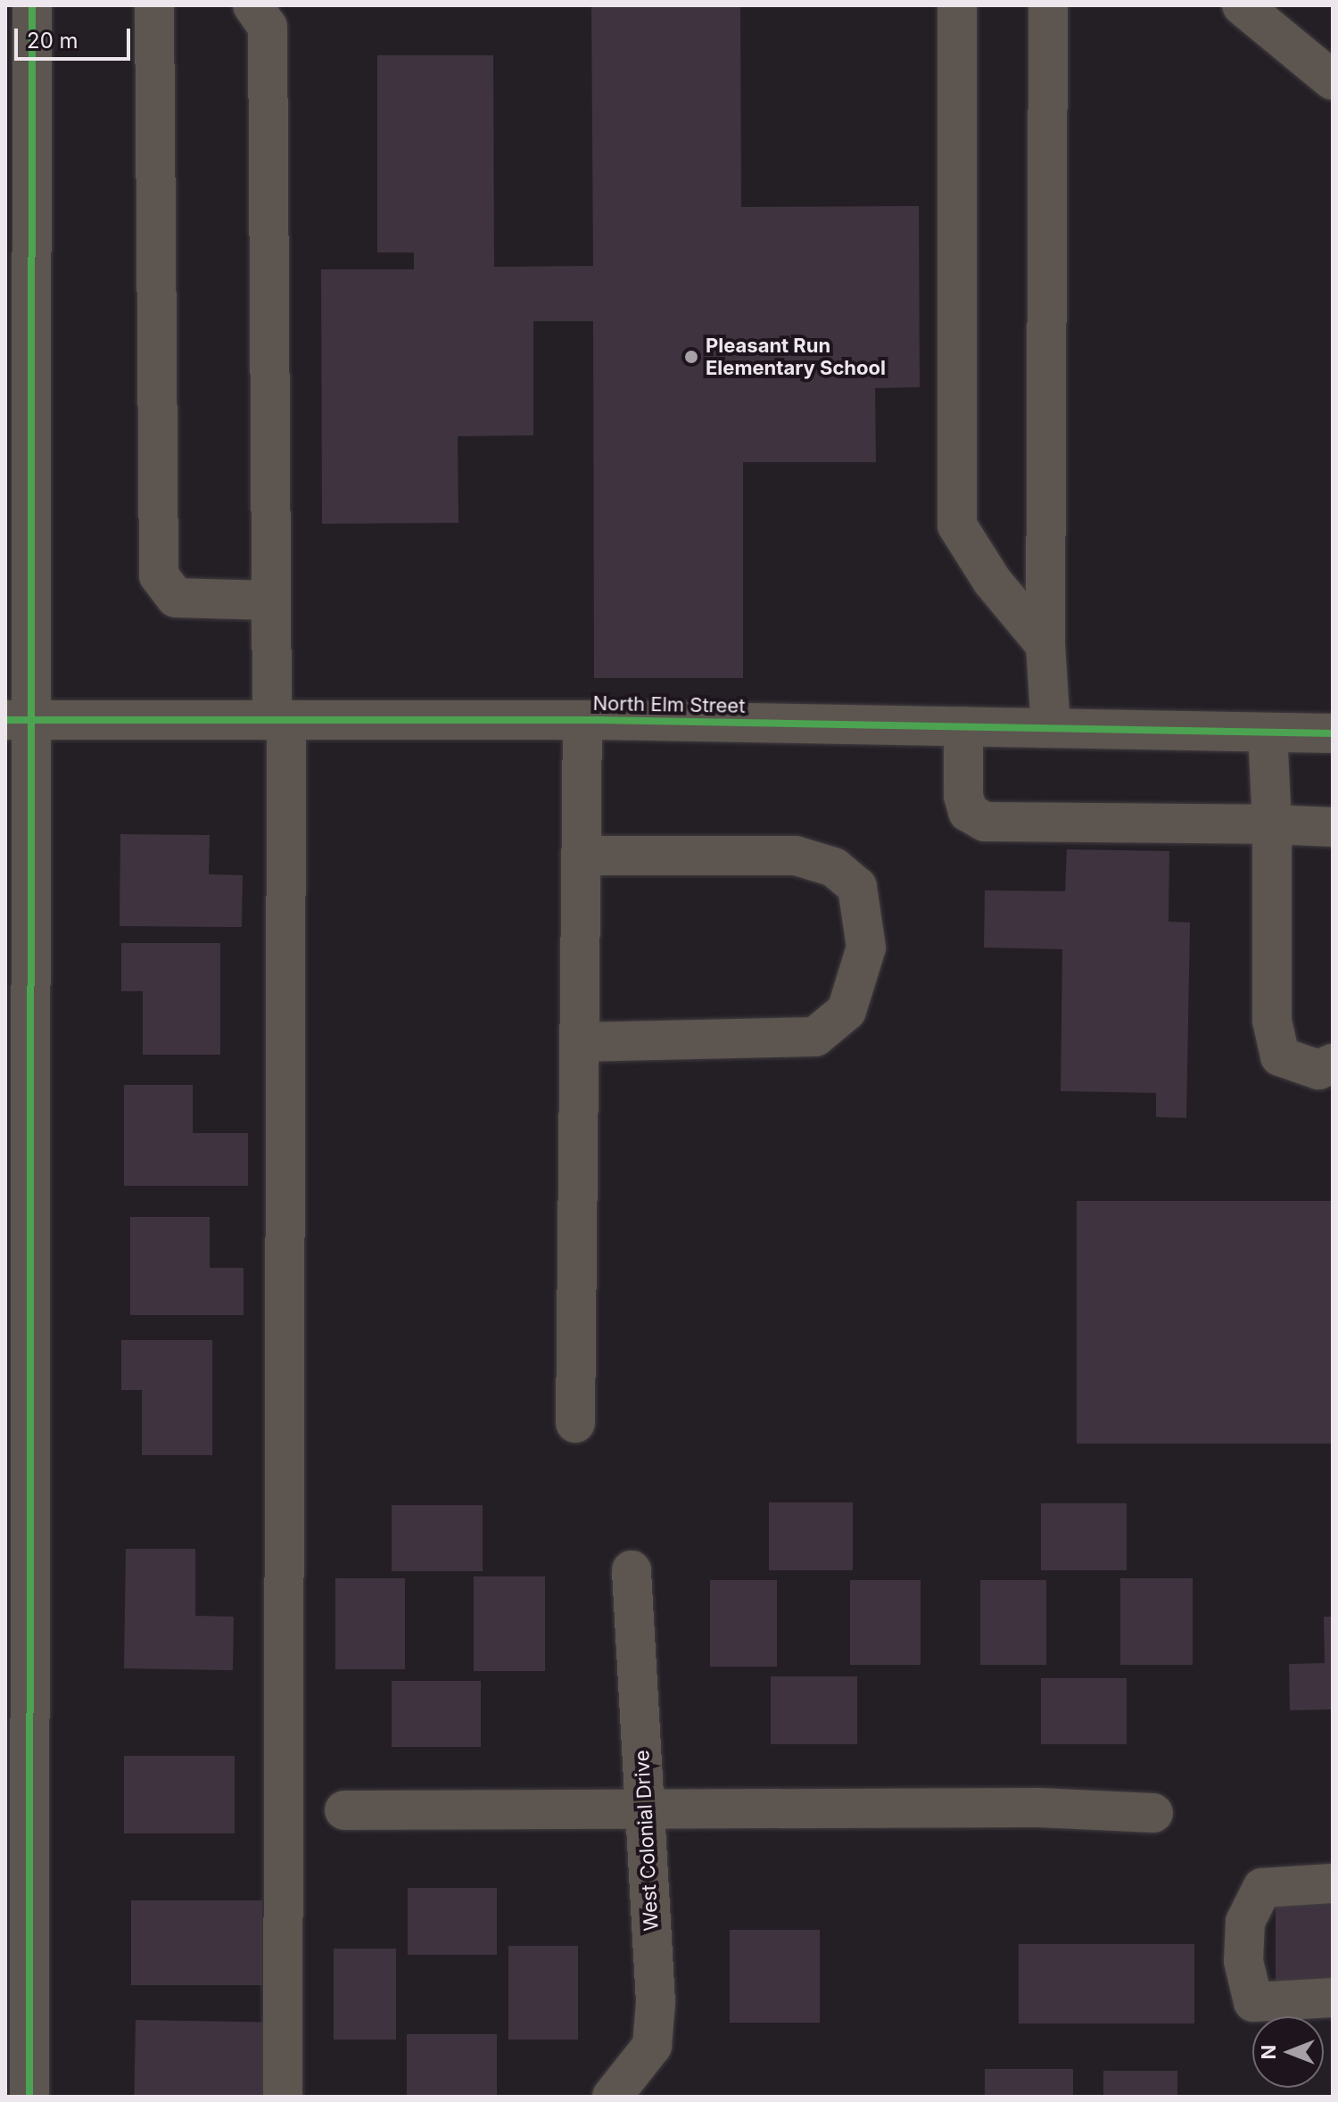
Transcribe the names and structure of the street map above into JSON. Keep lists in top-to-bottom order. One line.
{"streets":{"street":["North Elm Street","West Colonial Drive"]},"places":["Pleasant Run Elementary School"],"scale_bar":"20 m","north":"left"}
